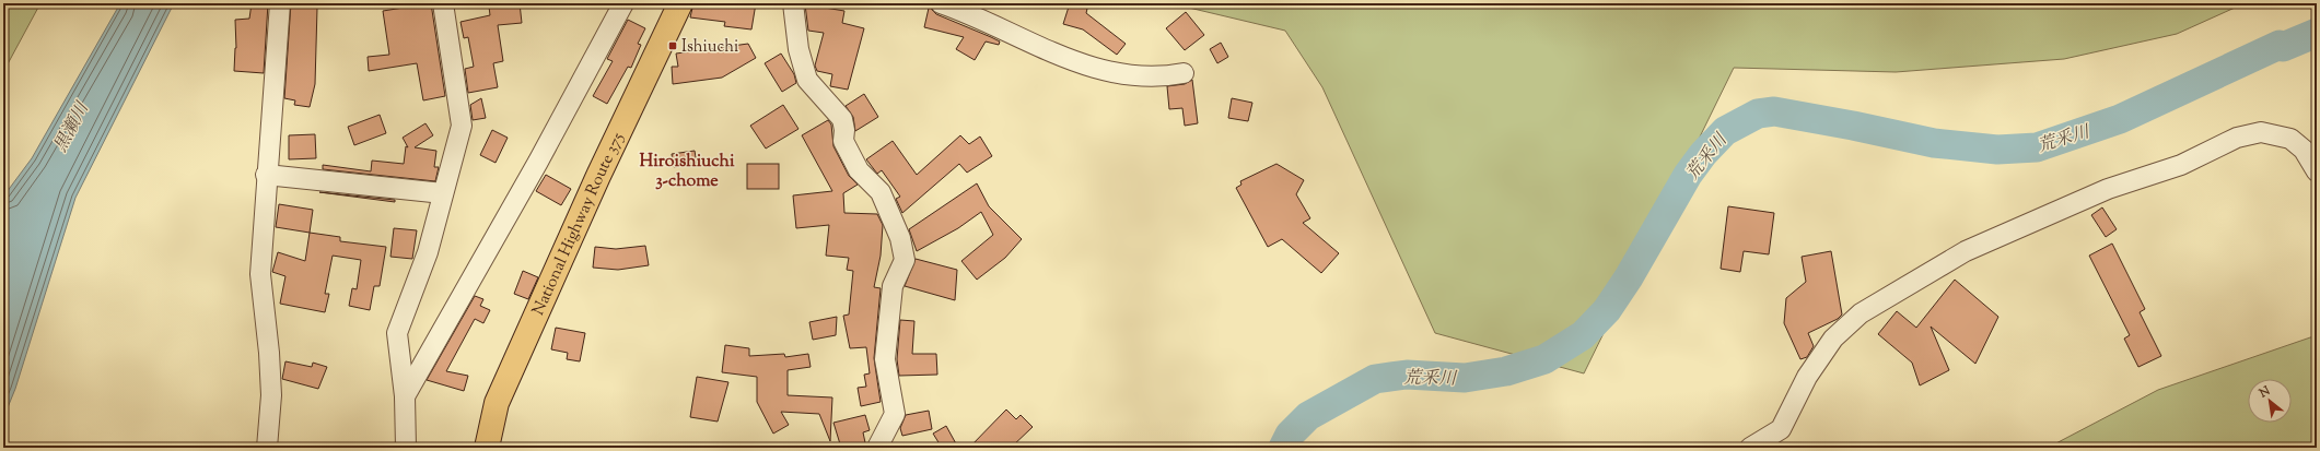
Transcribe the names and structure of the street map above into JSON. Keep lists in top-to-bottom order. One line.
{"streets":{"highway":["National Highway Route 375"]},"districts":["Hiroishiuchi 3-chome"],"water":["黒瀬川","荒釆川"],"places":{"transit":["Ishiuchi"]},"north":"top left"}
